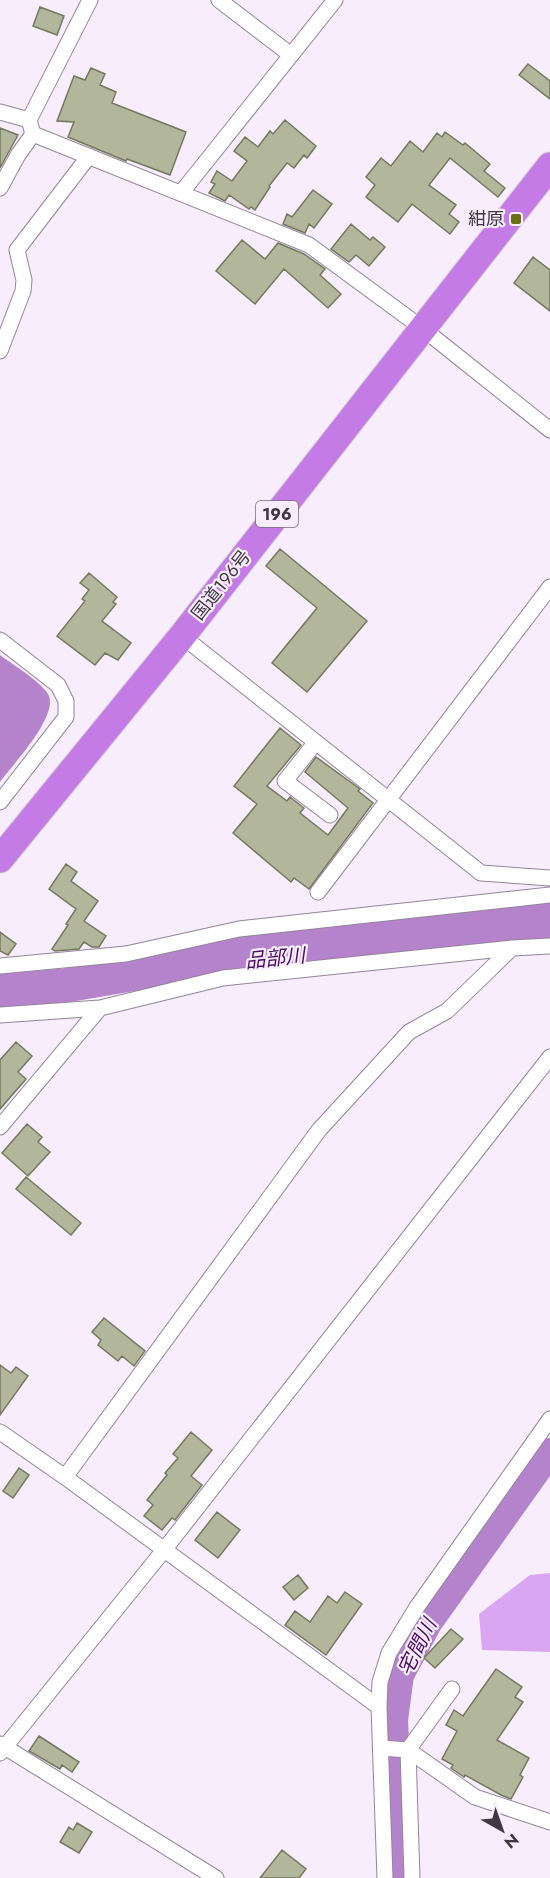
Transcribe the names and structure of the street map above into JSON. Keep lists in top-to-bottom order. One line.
{"streets":{"highway":["196","国道196号"]},"water":["品部川","宅間川"],"places":{"transit":["紺原"]},"north":"bottom right"}
